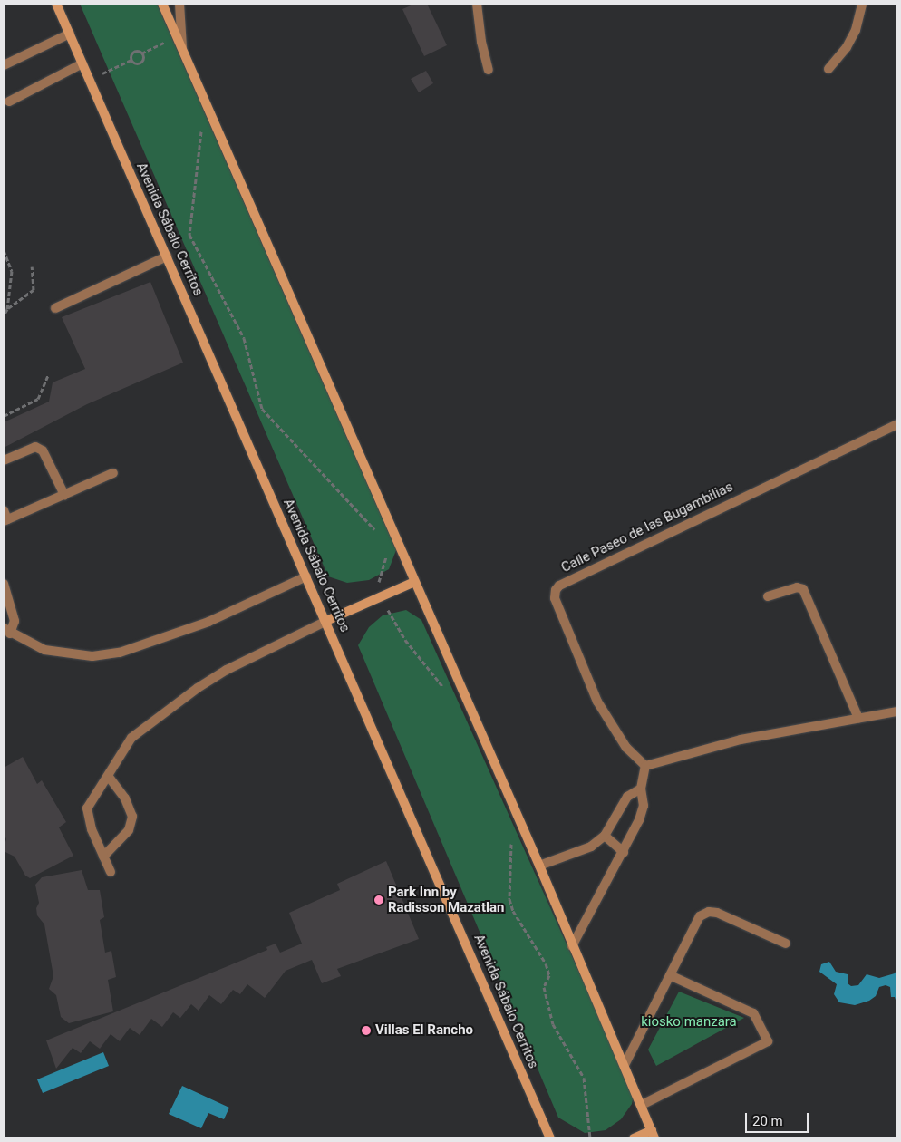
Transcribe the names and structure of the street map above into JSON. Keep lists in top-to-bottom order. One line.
{"streets":{"main road":["Avenida Sábalo Cerritos"],"street":["Calle Paseo de las Bugambilias"]},"parks":["kiosko manzara"],"places":["Park Inn by Radisson Mazatlan","Villas El Rancho"],"scale_bar":"20 m"}
